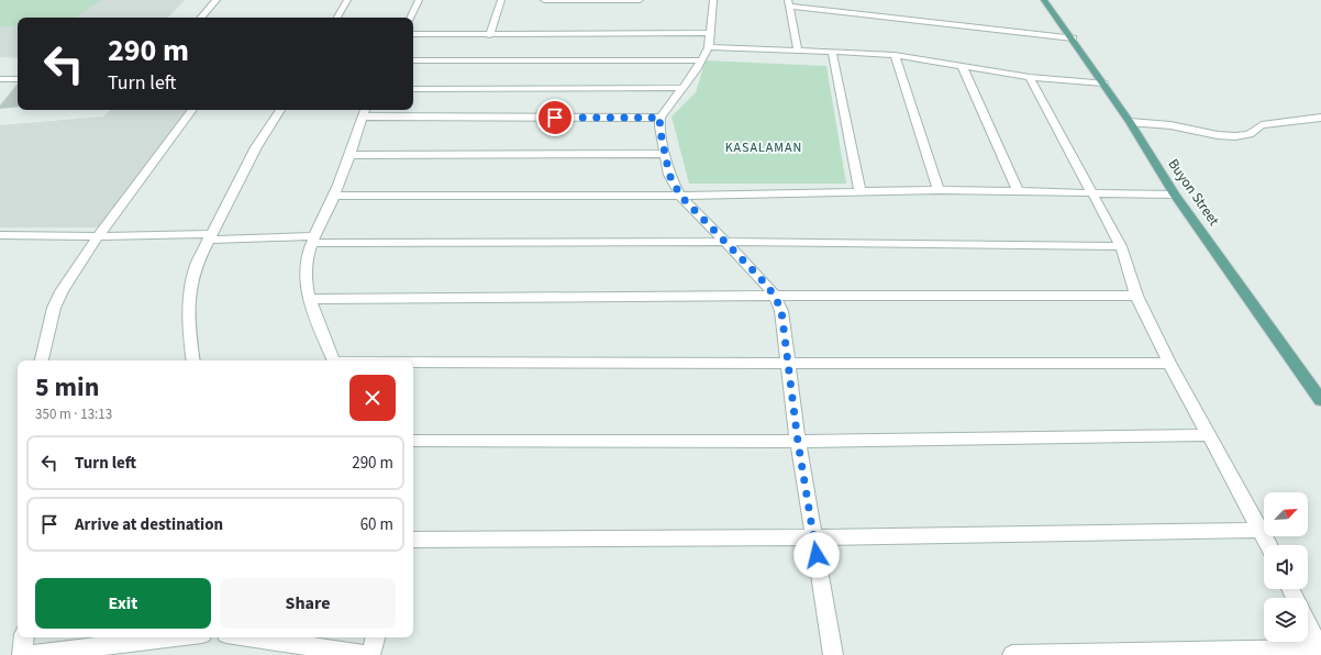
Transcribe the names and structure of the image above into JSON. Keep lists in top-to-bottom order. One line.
{"streets":{"main road":["Buyon Street"]},"districts":["KASALAMAN"],"north":"top right","page":{"turn":["290 m","Turn left"],"heading":["5 min","350 m · 13:13"],"list":[{"name":"Turn left","value":"290 m"},{"name":"Arrive at destination","value":"60 m"}],"buttons":["Exit","Share"]}}
